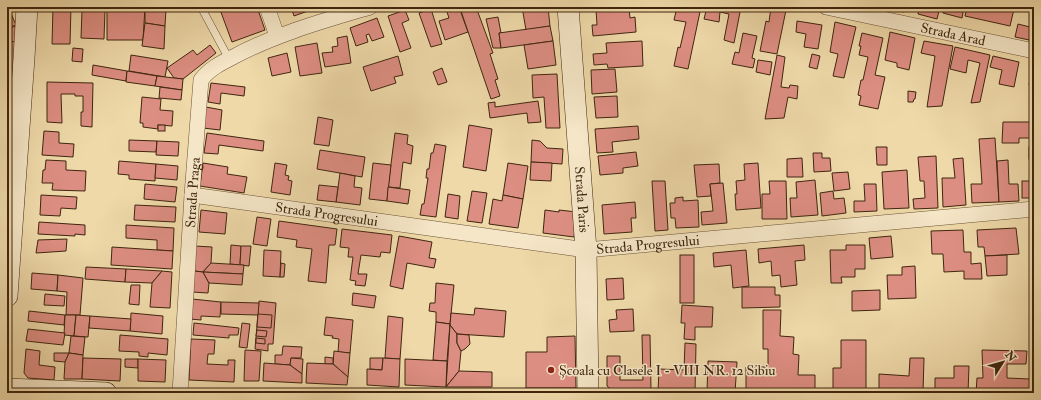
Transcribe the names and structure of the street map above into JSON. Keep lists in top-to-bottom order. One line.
{"streets":{"street":["Strada Arad","Strada Praga","Strada Paris","Strada Progresului"]},"crossings":[["Strada Praga","Strada Progresului"],["Strada Paris","Strada Progresului"]],"places":["Școala cu Clasele I - VIII NR. 12 Sibiu"],"north":"top right"}
